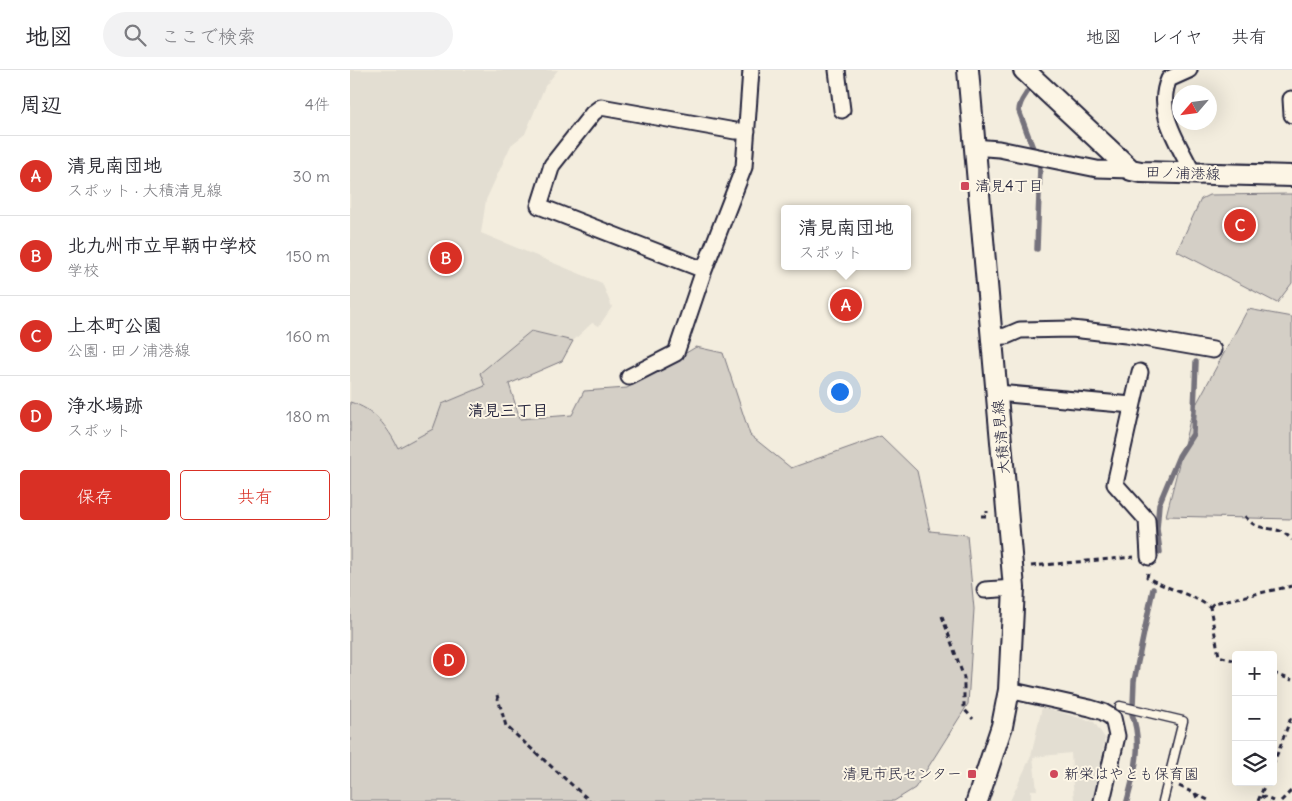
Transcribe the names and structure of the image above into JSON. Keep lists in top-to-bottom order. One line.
{"streets":{"main road":["田ノ浦港線","大積清見線"]},"districts":["清見三丁目"],"places":{"transit":["清見4丁目","清見市民センター"],"other":["新栄はやとも保育園"]},"north":"bottom left","page":{"header":"地図","search":"ここで検索","nav":["地図","レイヤ","共有"],"heading":["周辺","4件"],"list":[{"mark":"A","name":"清見南団地","note":"スポット · 大積清見線","value":"30 m"},{"mark":"B","name":"北九州市立早鞆中学校","note":"学校","value":"150 m"},{"mark":"C","name":"上本町公園","note":"公園 · 田ノ浦港線","value":"160 m"},{"mark":"D","name":"浄水場跡","note":"スポット","value":"180 m"}],"popup":["清見南団地","スポット"],"pins":["C","B","A","D"],"buttons":["保存","共有"],"map_buttons":["+","−"]}}
